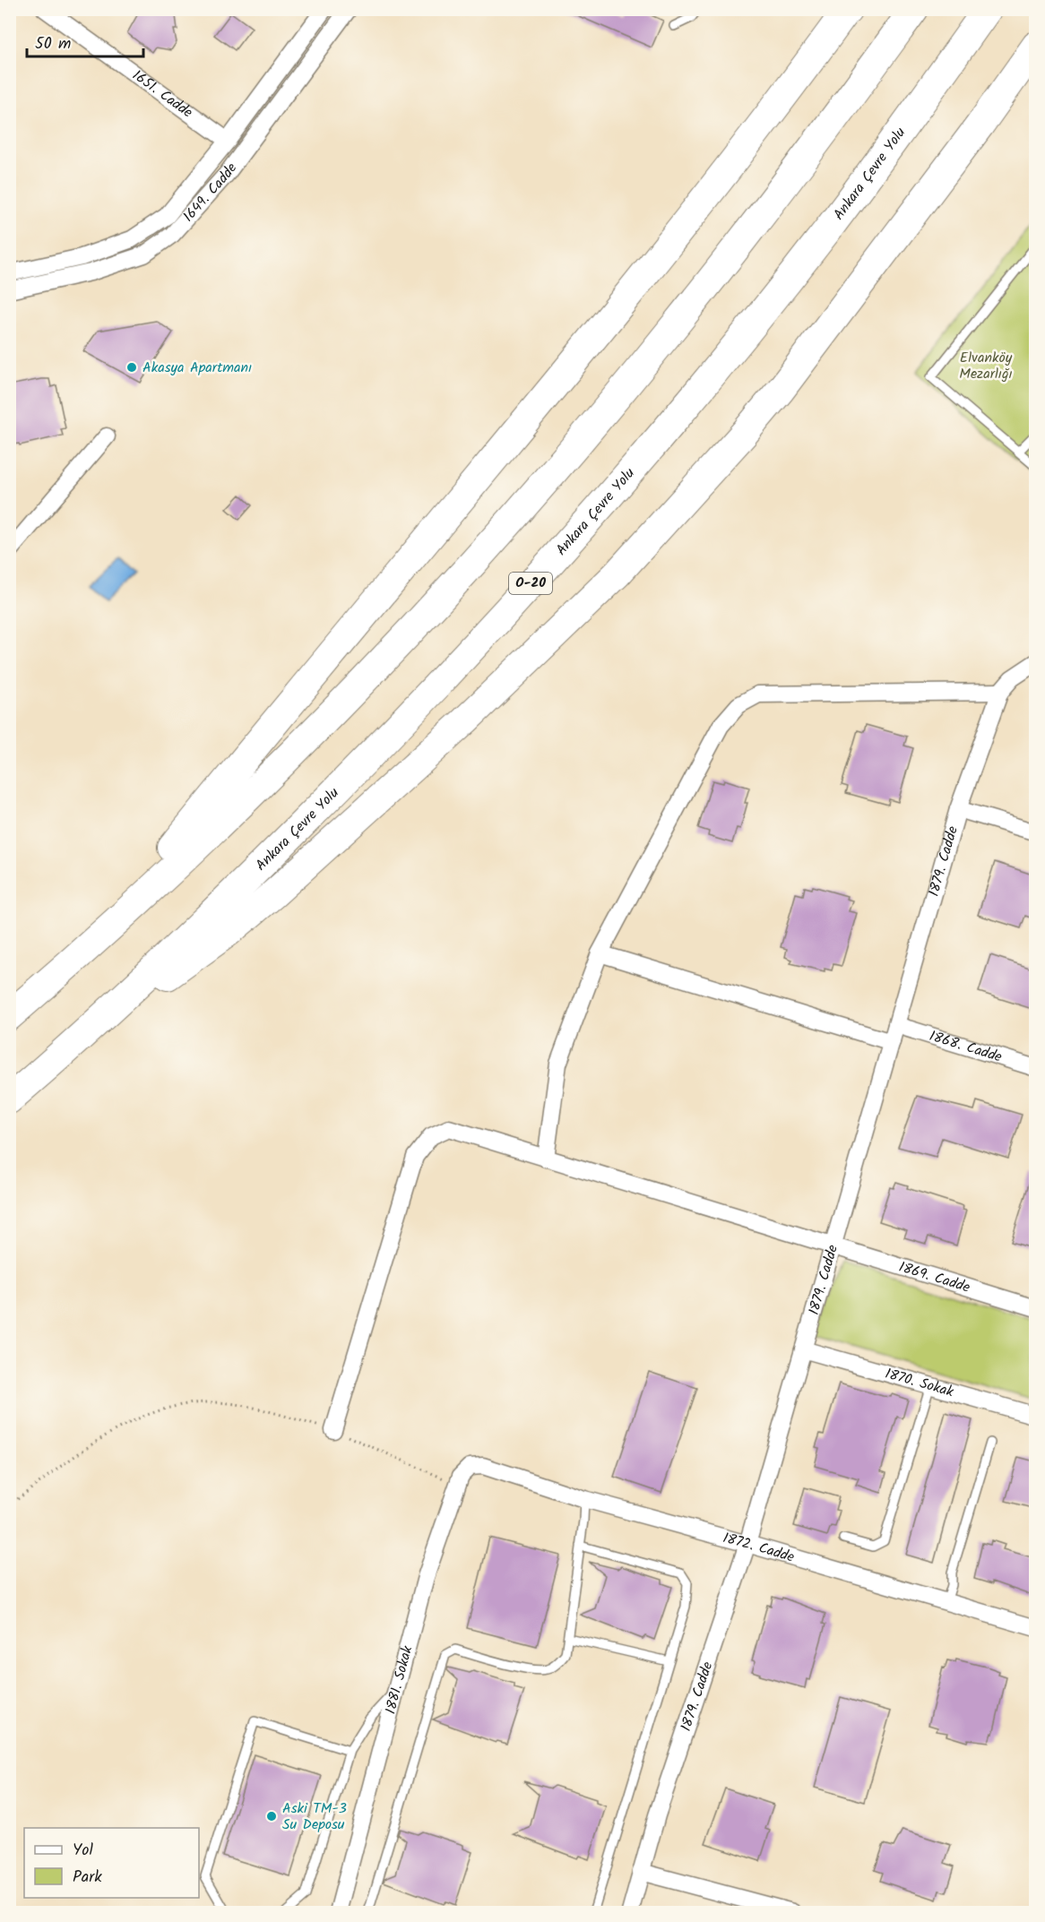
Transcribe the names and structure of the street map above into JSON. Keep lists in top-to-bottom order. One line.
{"streets":{"highway":["Ankara Çevre Yolu","O-20"],"street":["1651. Cadde","1649. Cadde","1879. Cadde","1868. Cadde","1869. Cadde","1870. Sokak","1872. Cadde","1881. Sokak"]},"crossings":[["1651. Cadde","1649. Cadde"],["1879. Cadde","1868. Cadde"],["1879. Cadde","1869. Cadde"],["1879. Cadde","1870. Sokak"],["1879. Cadde","1872. Cadde"],["1872. Cadde","1881. Sokak"]],"parks":["Elvanköy Mezarlığı"],"places":["Akasya Apartmanı","Aski TM-3 Su Deposu"],"legend":["Yol","Park"],"scale_bar":"50 m"}
